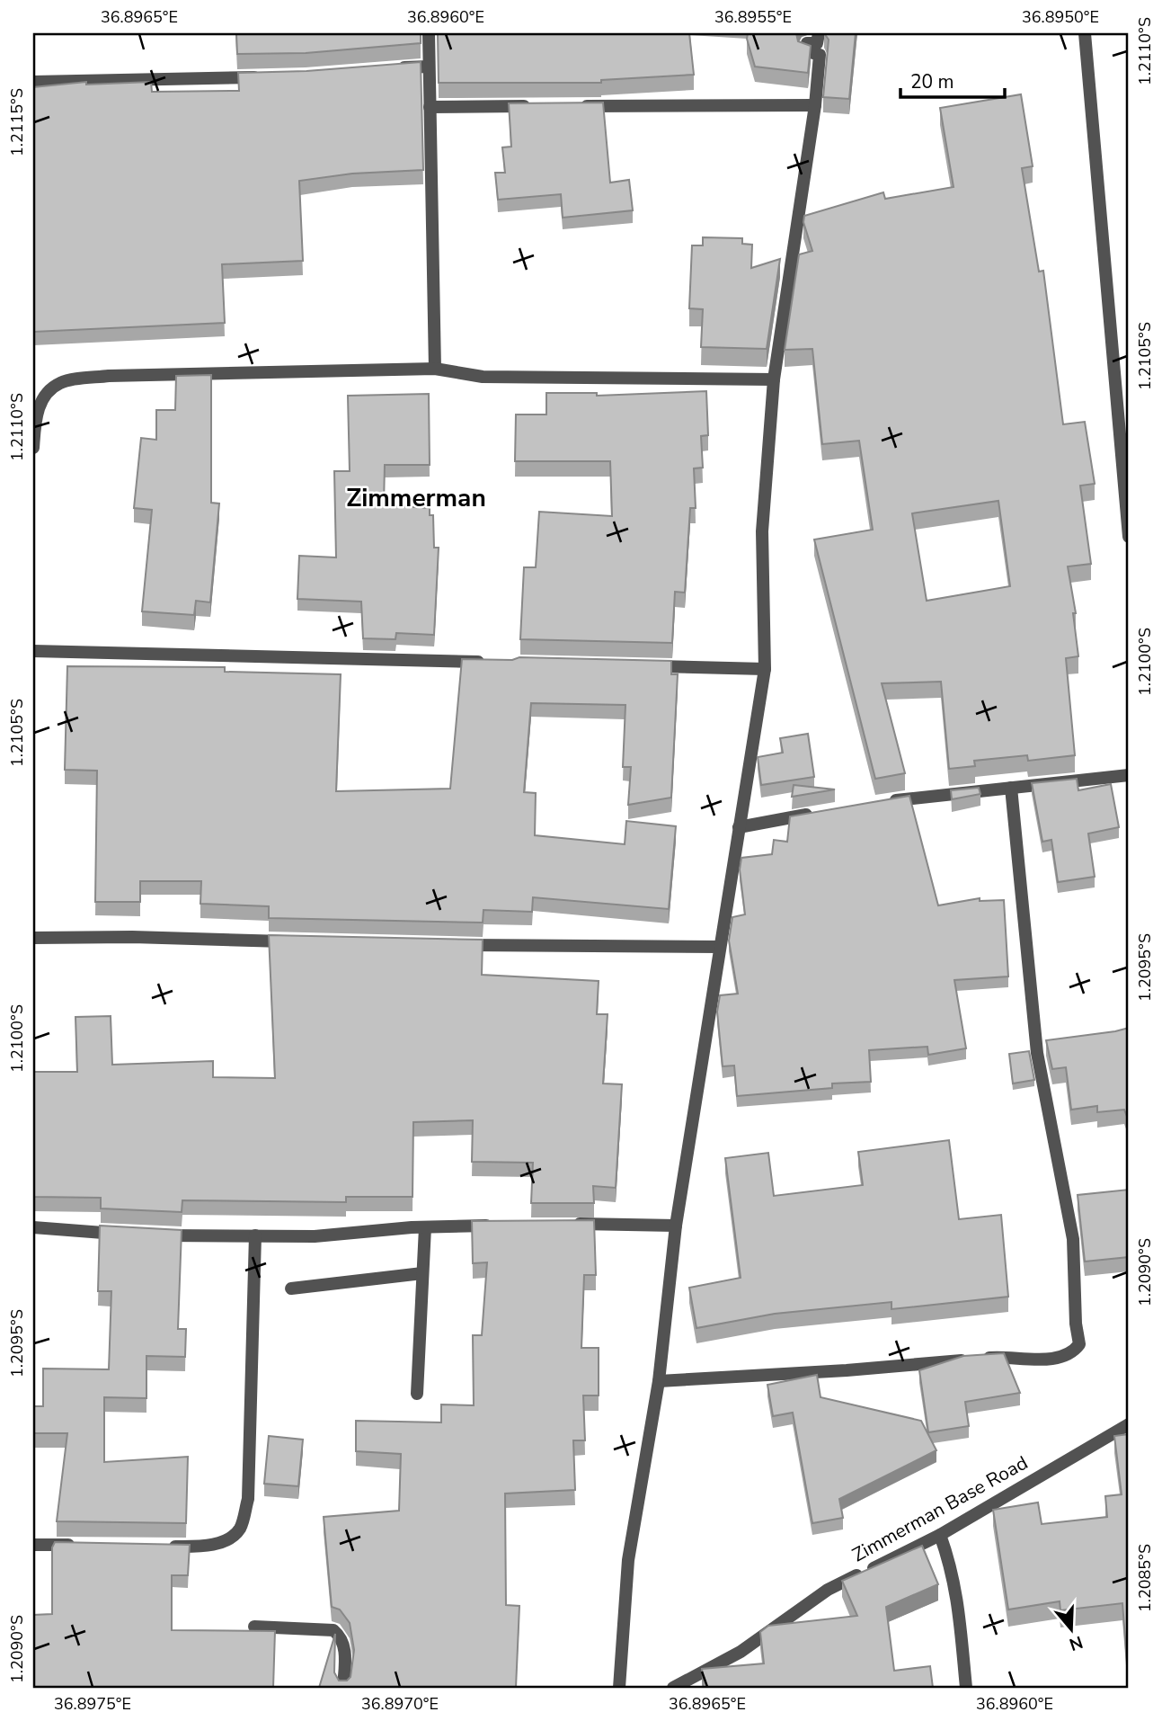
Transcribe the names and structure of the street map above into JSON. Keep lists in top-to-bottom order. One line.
{"streets":{"street":["Zimmerman Base Road"]},"districts":["Zimmerman"],"scale_bar":"20 m","north":"bottom","coordinates":["36.8965°E","36.8960°E","36.8955°E","36.8950°E","1.2110°S","1.2115°S","1.2105°S","1.2100°S","1.2095°S","1.2090°S","1.2085°S","36.8975°E","36.8970°E"]}
